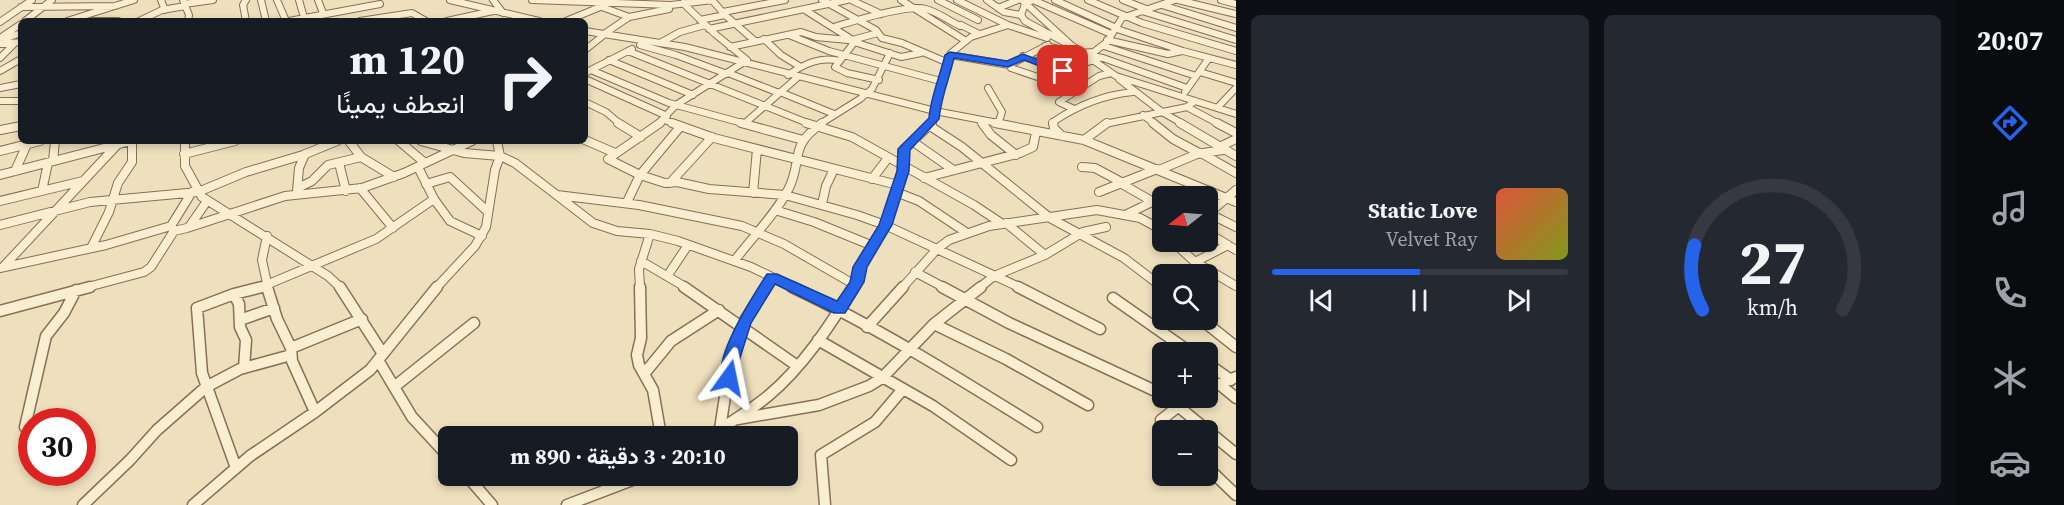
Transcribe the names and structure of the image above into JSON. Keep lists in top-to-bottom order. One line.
{"north":"left","page":{"tabs":"20:07","turn":["120 m","انعطف يمينًا"],"map_buttons":["+","−"],"song":["Static Love","Velvet Ray"],"limit":"30","trip":"20:10 · 3 دقيقة · 890 m","gauge":["27","km/h"]}}
